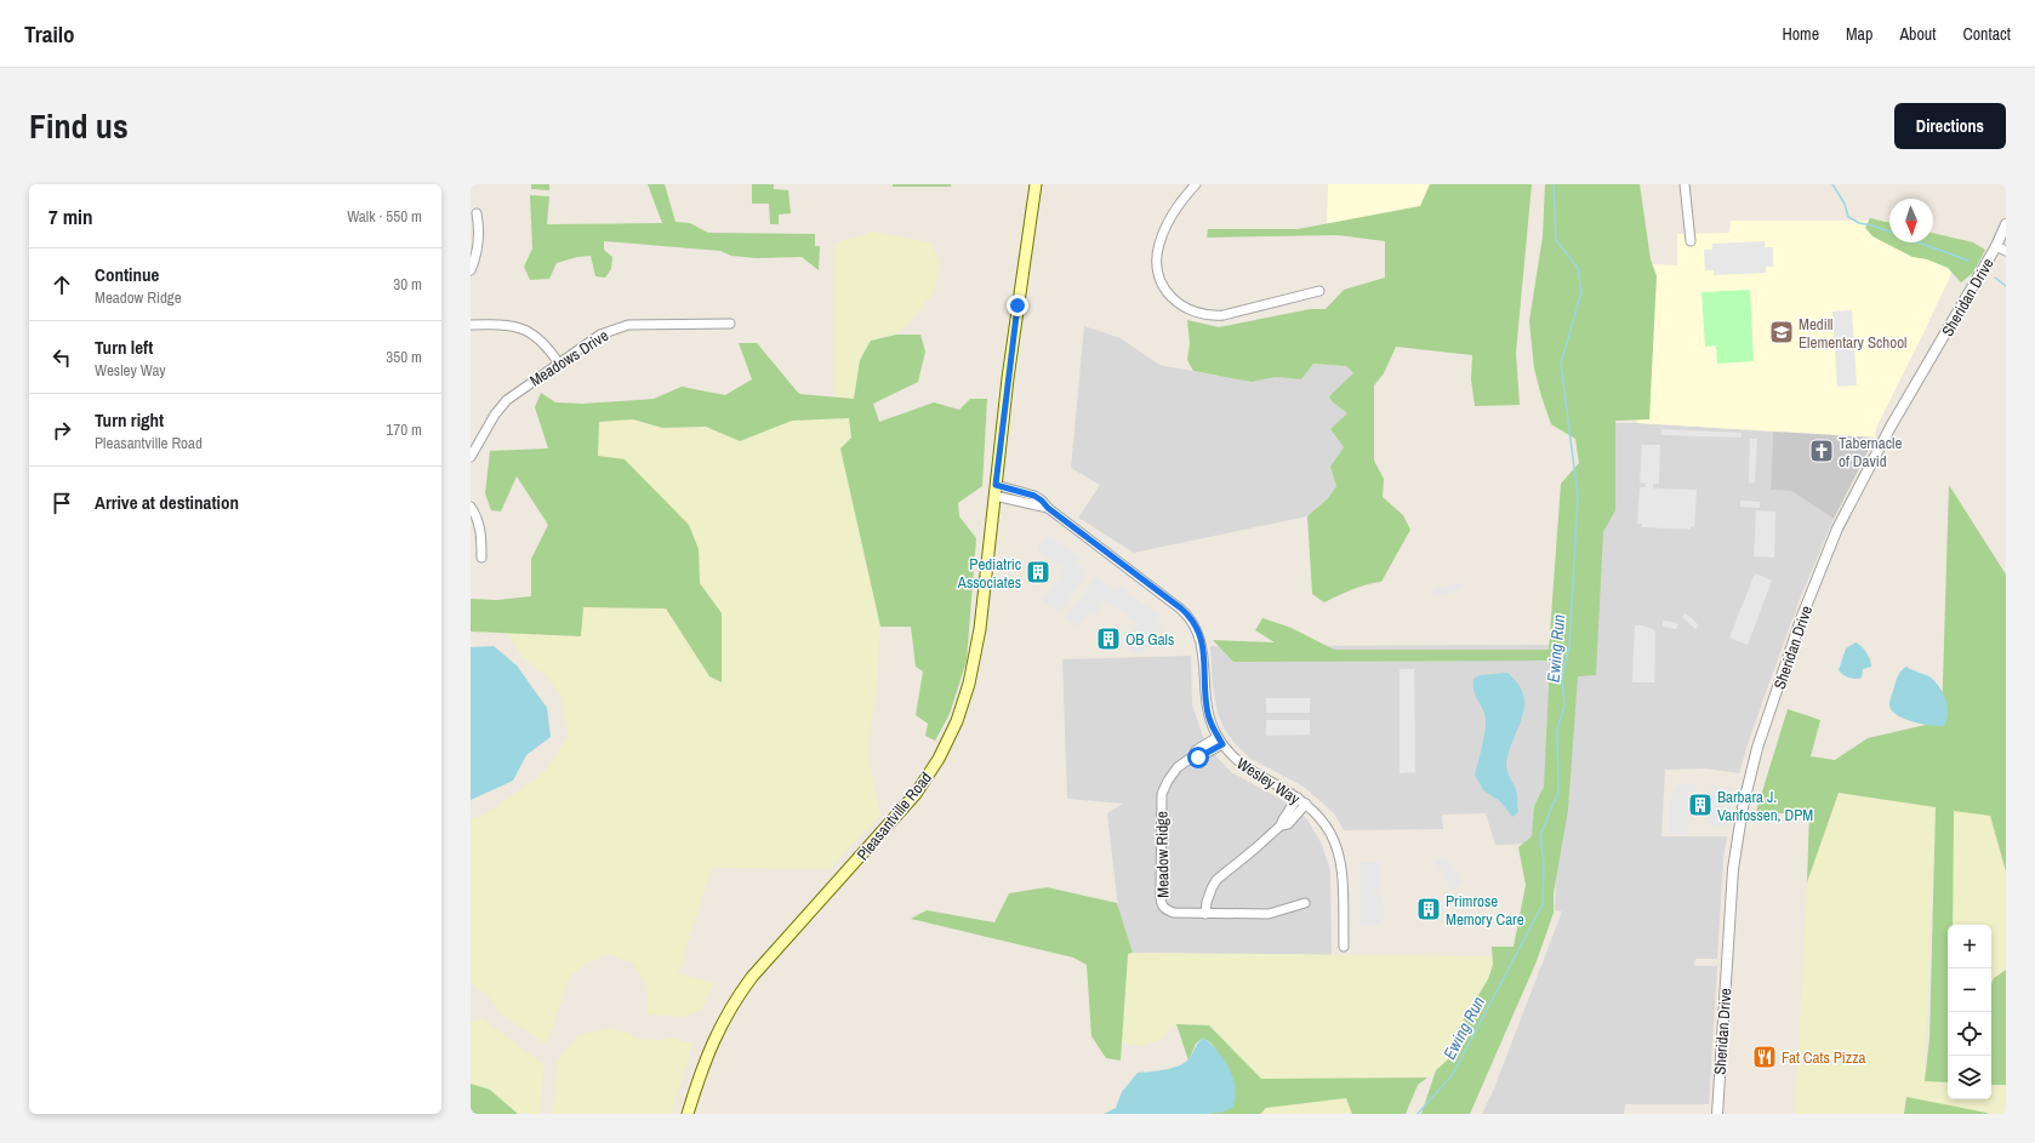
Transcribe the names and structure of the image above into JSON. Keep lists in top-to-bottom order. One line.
{"streets":{"main road":["Pleasantville Road"],"street":["Sheridan Drive","Meadows Drive","Wesley Way","Meadow Ridge"]},"crossings":[["Wesley Way","Pleasantville Road"],["Wesley Way","Meadow Ridge"]],"water":["Ewing Run"],"places":{"school or university":["Medill Elementary School"],"church":["Tabernacle of David"],"building":["Pediatric Associates","OB Gals","Barbara J. Vanfossen, DPM","Primrose Memory Care"],"restaurant":["Fat Cats Pizza"]},"north":"bottom","page":{"header":"Trailo","nav":["Home","Map","About","Contact"],"title":"Find us","buttons":"Directions","heading":["7 min","Walk · 550 m"],"list":[["Continue","Meadow Ridge","30 m"],["Turn left","Wesley Way","350 m"],["Turn right","Pleasantville Road","170 m"],"Arrive at destination"],"map_buttons":["+","−"]}}
